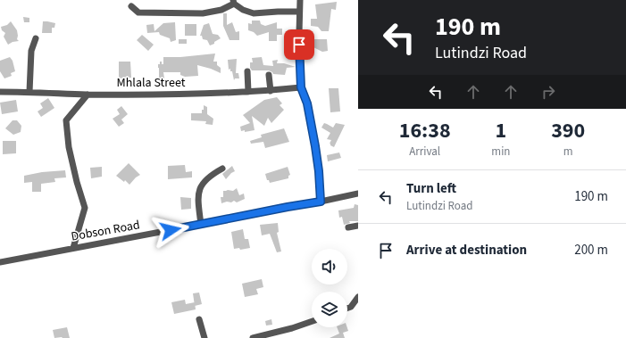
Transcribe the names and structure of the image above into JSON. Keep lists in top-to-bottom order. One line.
{"streets":{"street":["Mhlala Street","Dobson Road"]},"page":{"turn":["190 m","Lutindzi Road"],"eta":["16:38","Arrival","1","min","390","m"],"list":[{"name":"Turn left","note":"Lutindzi Road","value":"190 m"},{"name":"Arrive at destination","value":"200 m"}]}}
